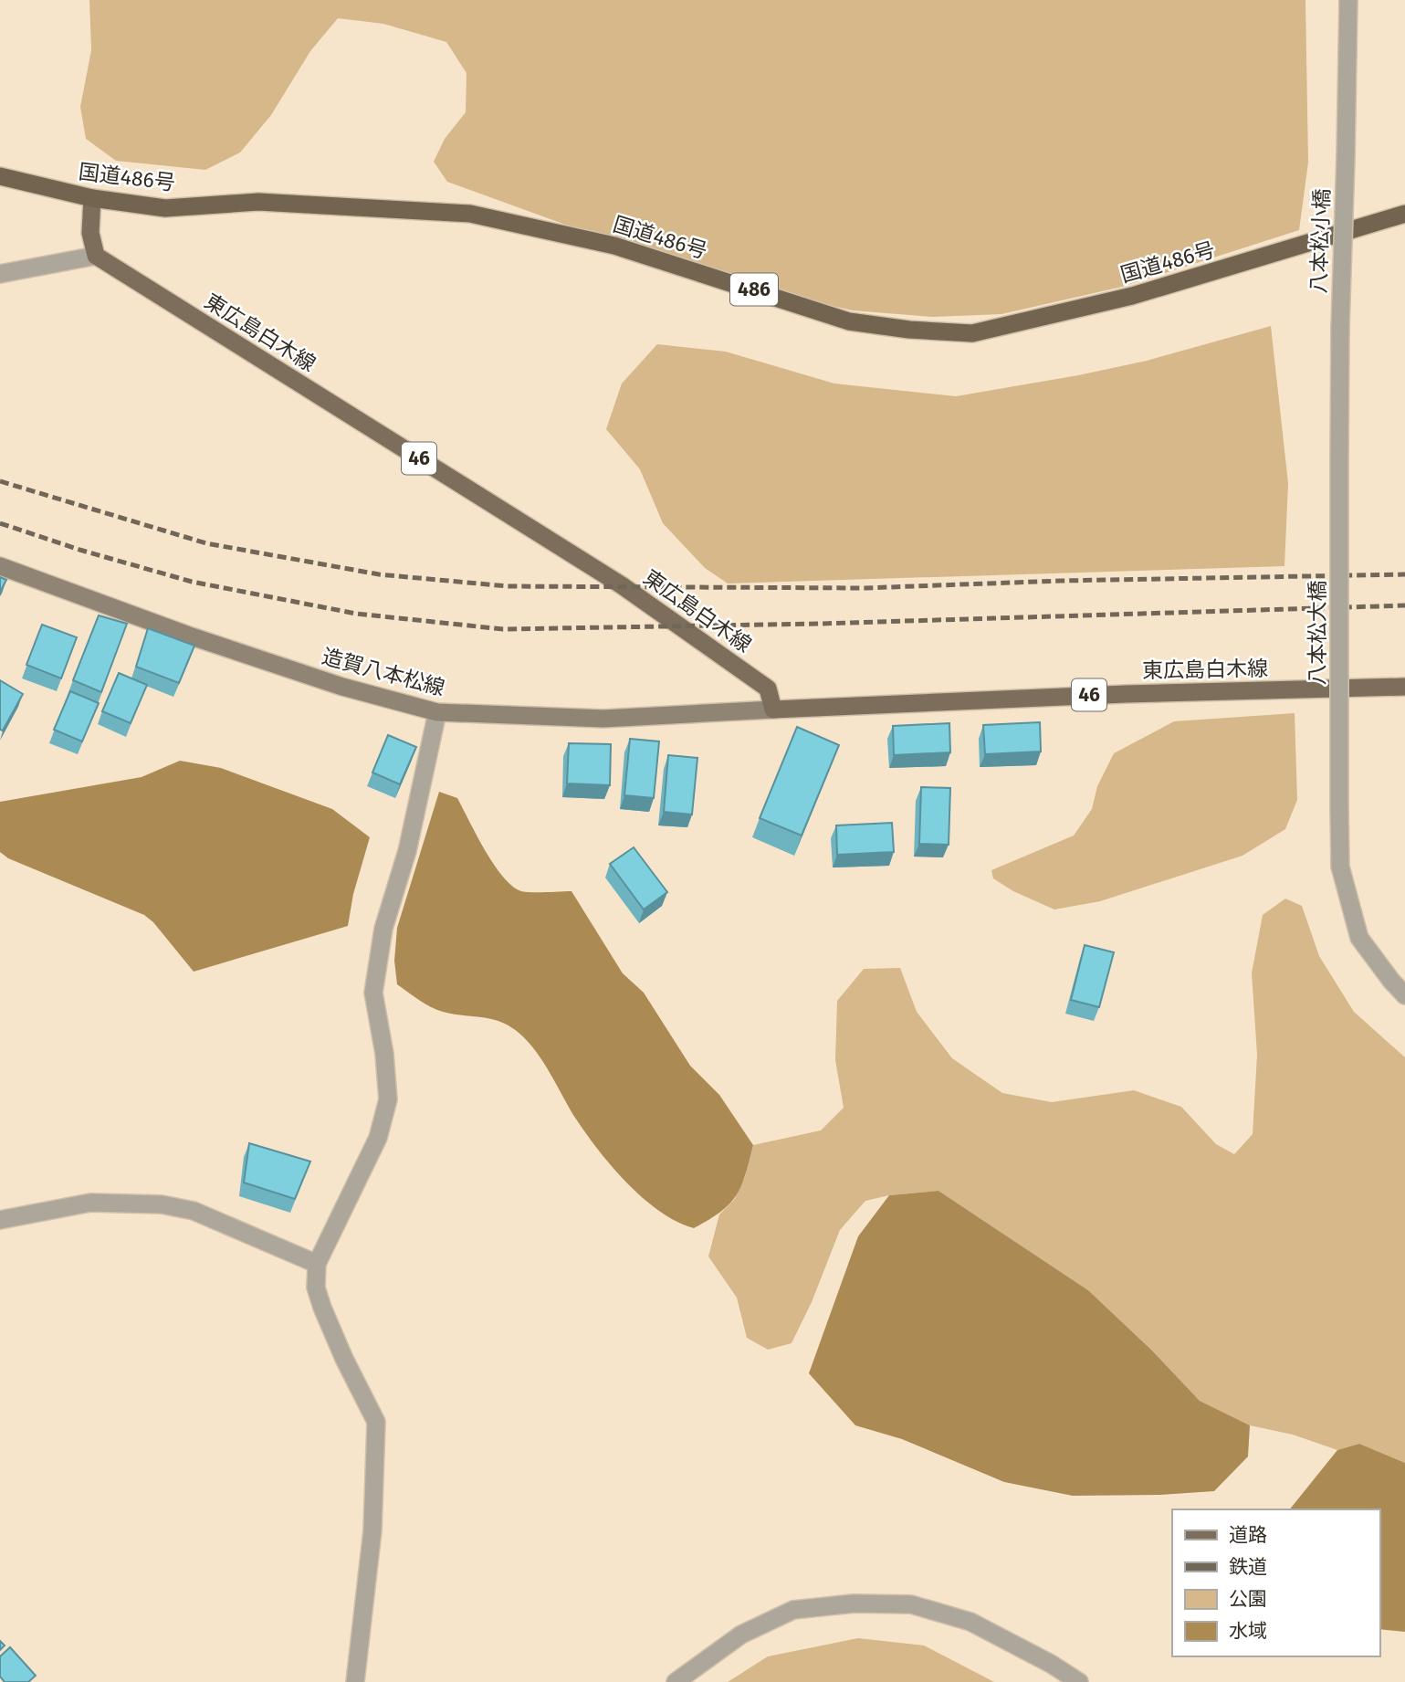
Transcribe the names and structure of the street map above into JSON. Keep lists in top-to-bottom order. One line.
{"streets":{"highway":["国道486号","486"],"main road":["東広島白木線","46","造賀八本松線"],"street":["八本松小橋","八本松大橋"]},"crossings":[["八本松小橋","八本松大橋"],["東広島白木線","造賀八本松線"]],"legend":["道路","鉄道","公園","水域"]}
